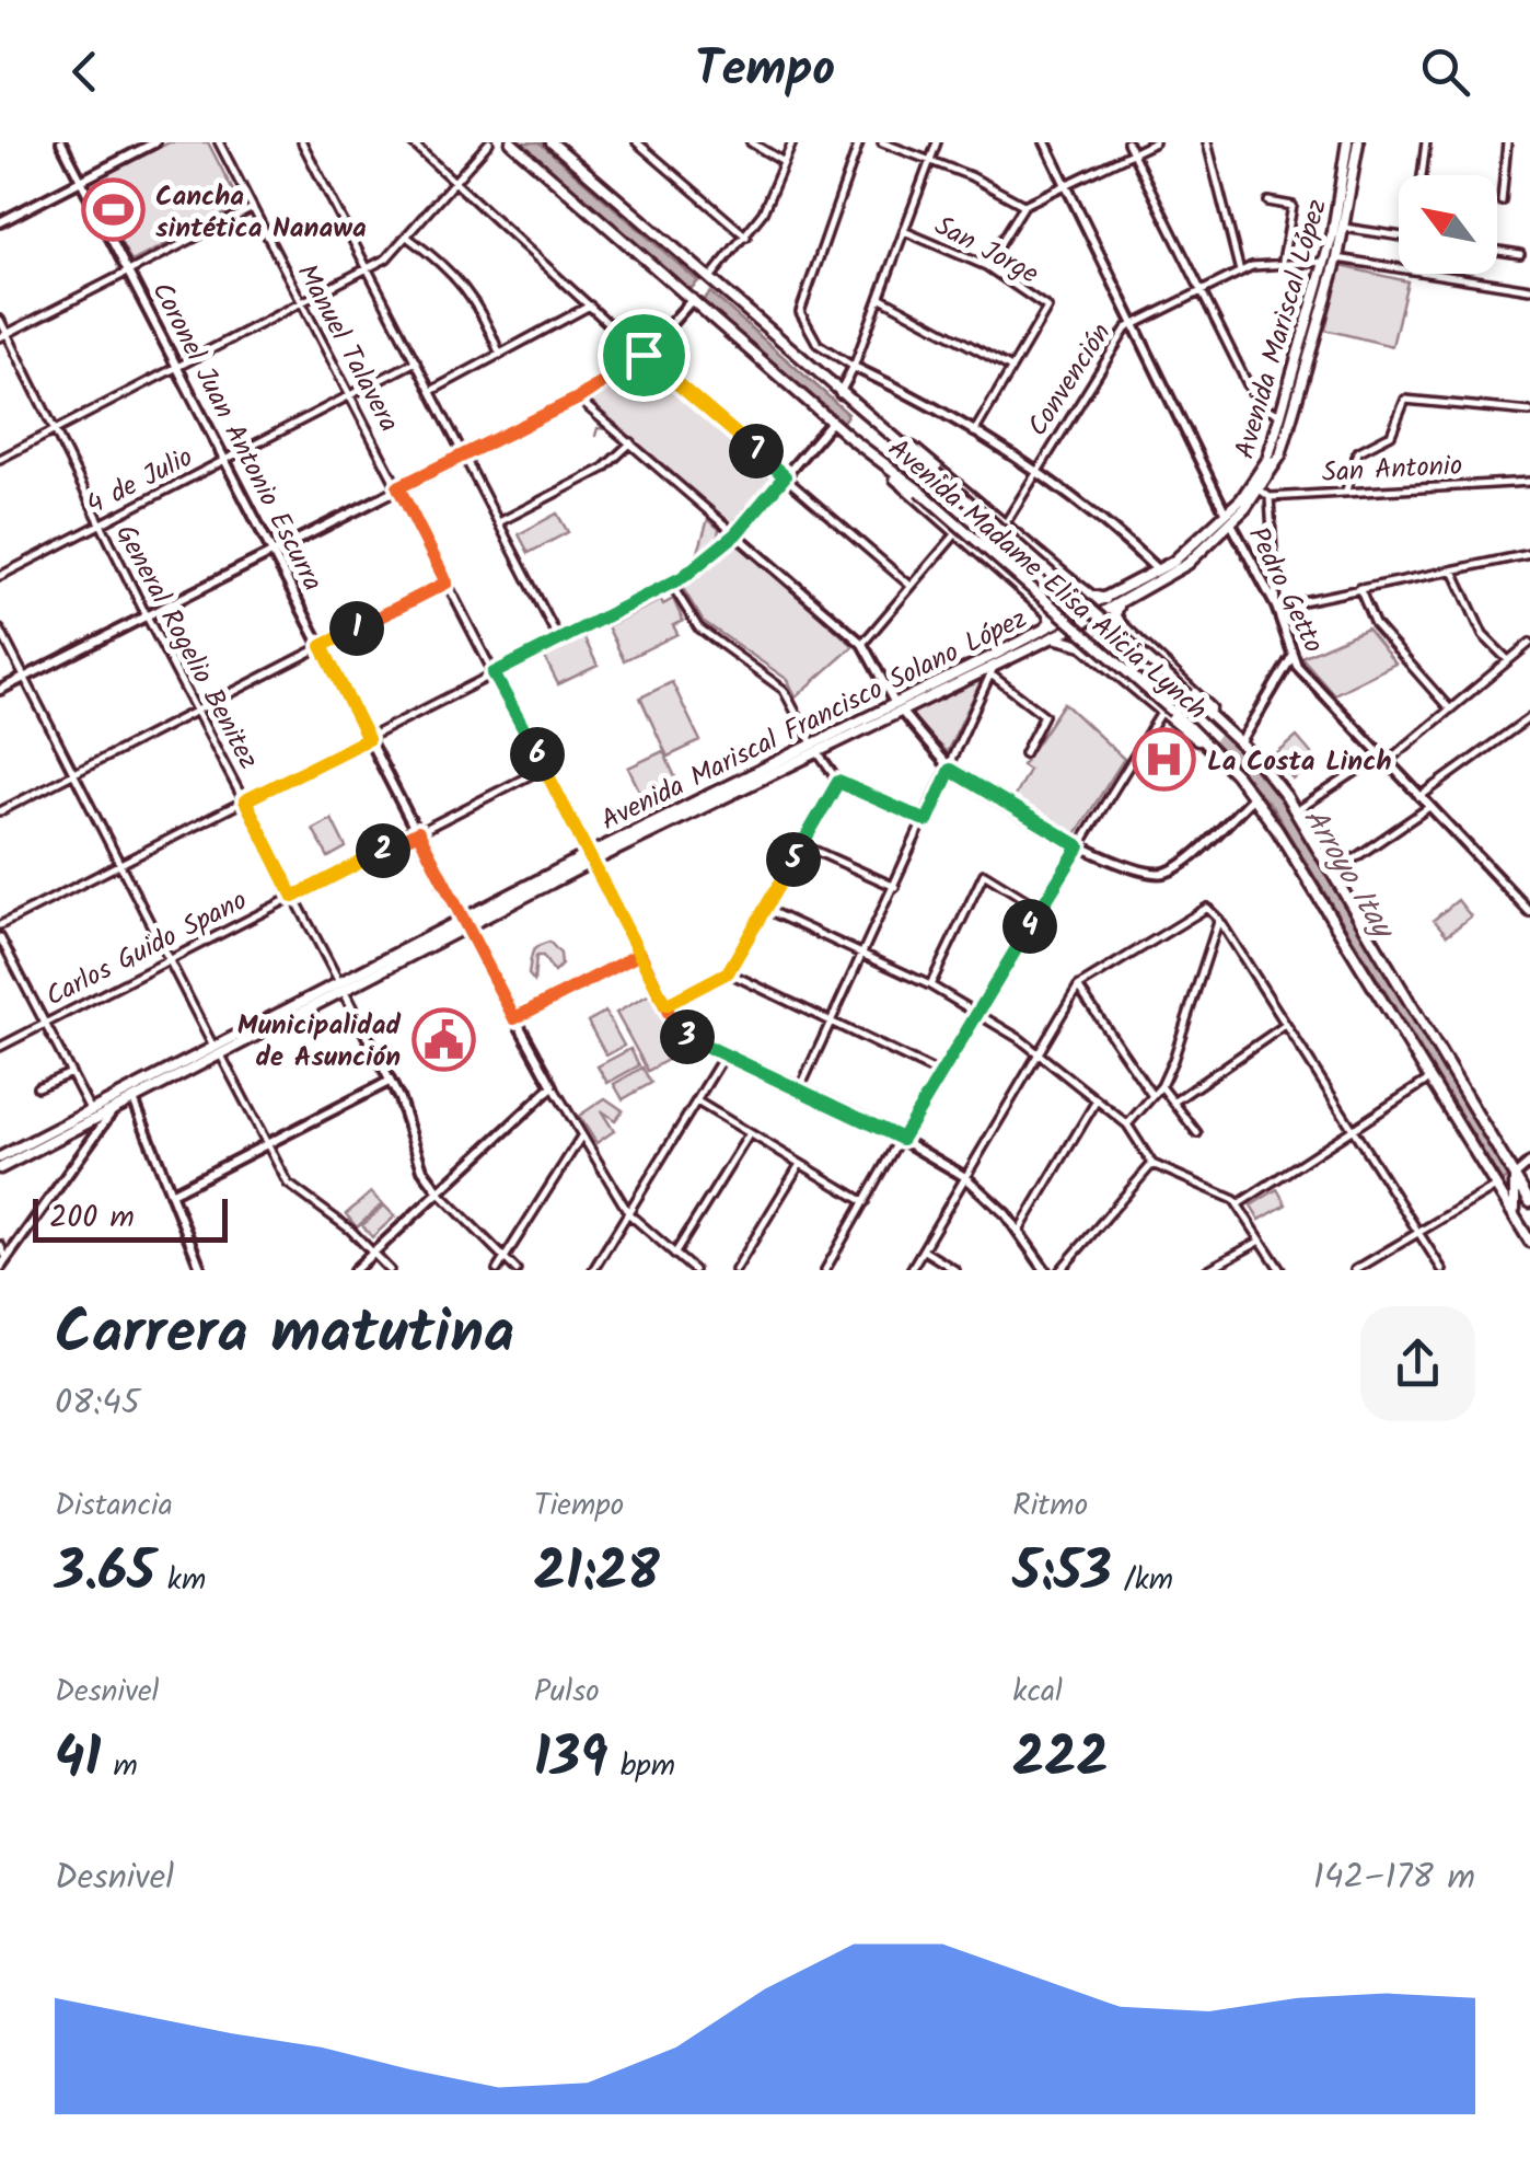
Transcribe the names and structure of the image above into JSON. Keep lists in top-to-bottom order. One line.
{"streets":{"highway":["Avenida Mariscal López","Avenida Madame Elisa Alicia Lynch","Avenida Mariscal Francisco Solano López"],"street":["San Jorge","Manuel Talavera","Convención","Coronel Juan Antonio Escurra","San Antonio","4 de Julio","Pedro Getto","General Rogelio Benitez","Carlos Guido Spano"]},"crossings":[["Avenida Mariscal López","Convención"],["Avenida Mariscal López","Pedro Getto"],["Avenida Mariscal López","Avenida Mariscal Francisco Solano López"],["Manuel Talavera","4 de Julio"],["Manuel Talavera","Avenida Mariscal Francisco Solano López"],["Manuel Talavera","Carlos Guido Spano"],["Convención","Pedro Getto"],["Coronel Juan Antonio Escurra","4 de Julio"],["Coronel Juan Antonio Escurra","Avenida Mariscal Francisco Solano López"],["Coronel Juan Antonio Escurra","Carlos Guido Spano"],["4 de Julio","General Rogelio Benitez"],["Pedro Getto","Avenida Mariscal Francisco Solano López"],["General Rogelio Benitez","Avenida Mariscal Francisco Solano López"],["General Rogelio Benitez","Carlos Guido Spano"]],"water":["Arroyo Itay"],"places":{"sports":["Cancha sintética Nanawa"],"hospital":["La Costa Linch"],"public building":["Municipalidad de Asunción"]},"scale_bar":"200 m","north":"top left","page":{"header":"Tempo","pins":["7","1","6","2","5","4","3"],"scale":"200 m","heading":["Carrera matutina","08:45"],"stats":[["Distancia","3.65 km"],["Tiempo","21:28"],["Ritmo","5:53 /km"],["Desnivel","41 m"],["Pulso","139 bpm"],["kcal","222"]],"chart":["Desnivel","142–178 m"]}}
